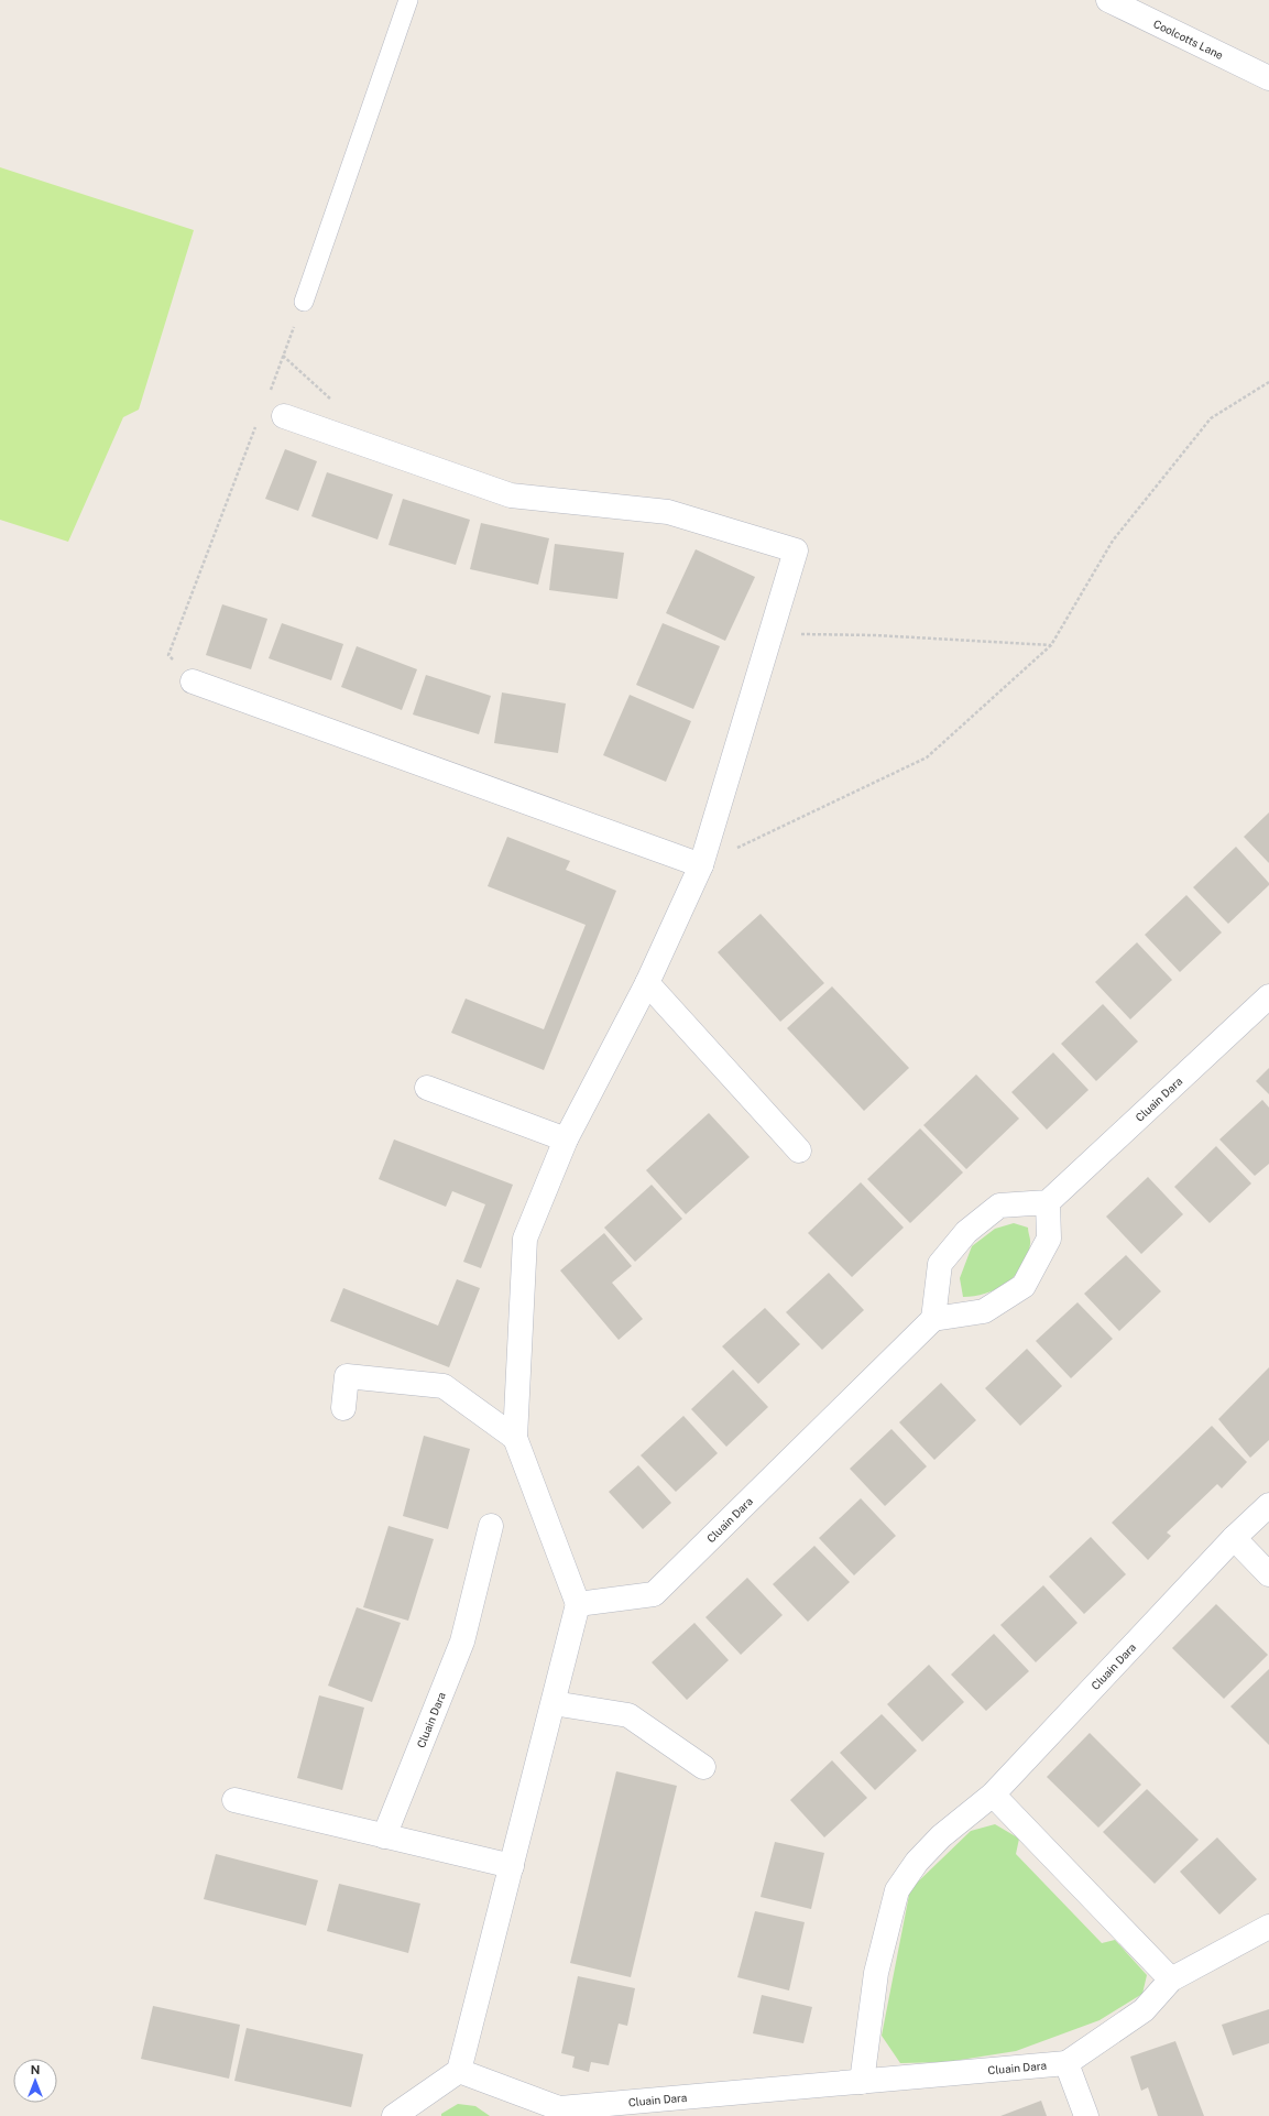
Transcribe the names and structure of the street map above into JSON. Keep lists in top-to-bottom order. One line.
{"streets":{"street":["Coolcotts Lane","Cluain Dara"]},"north":"top"}
